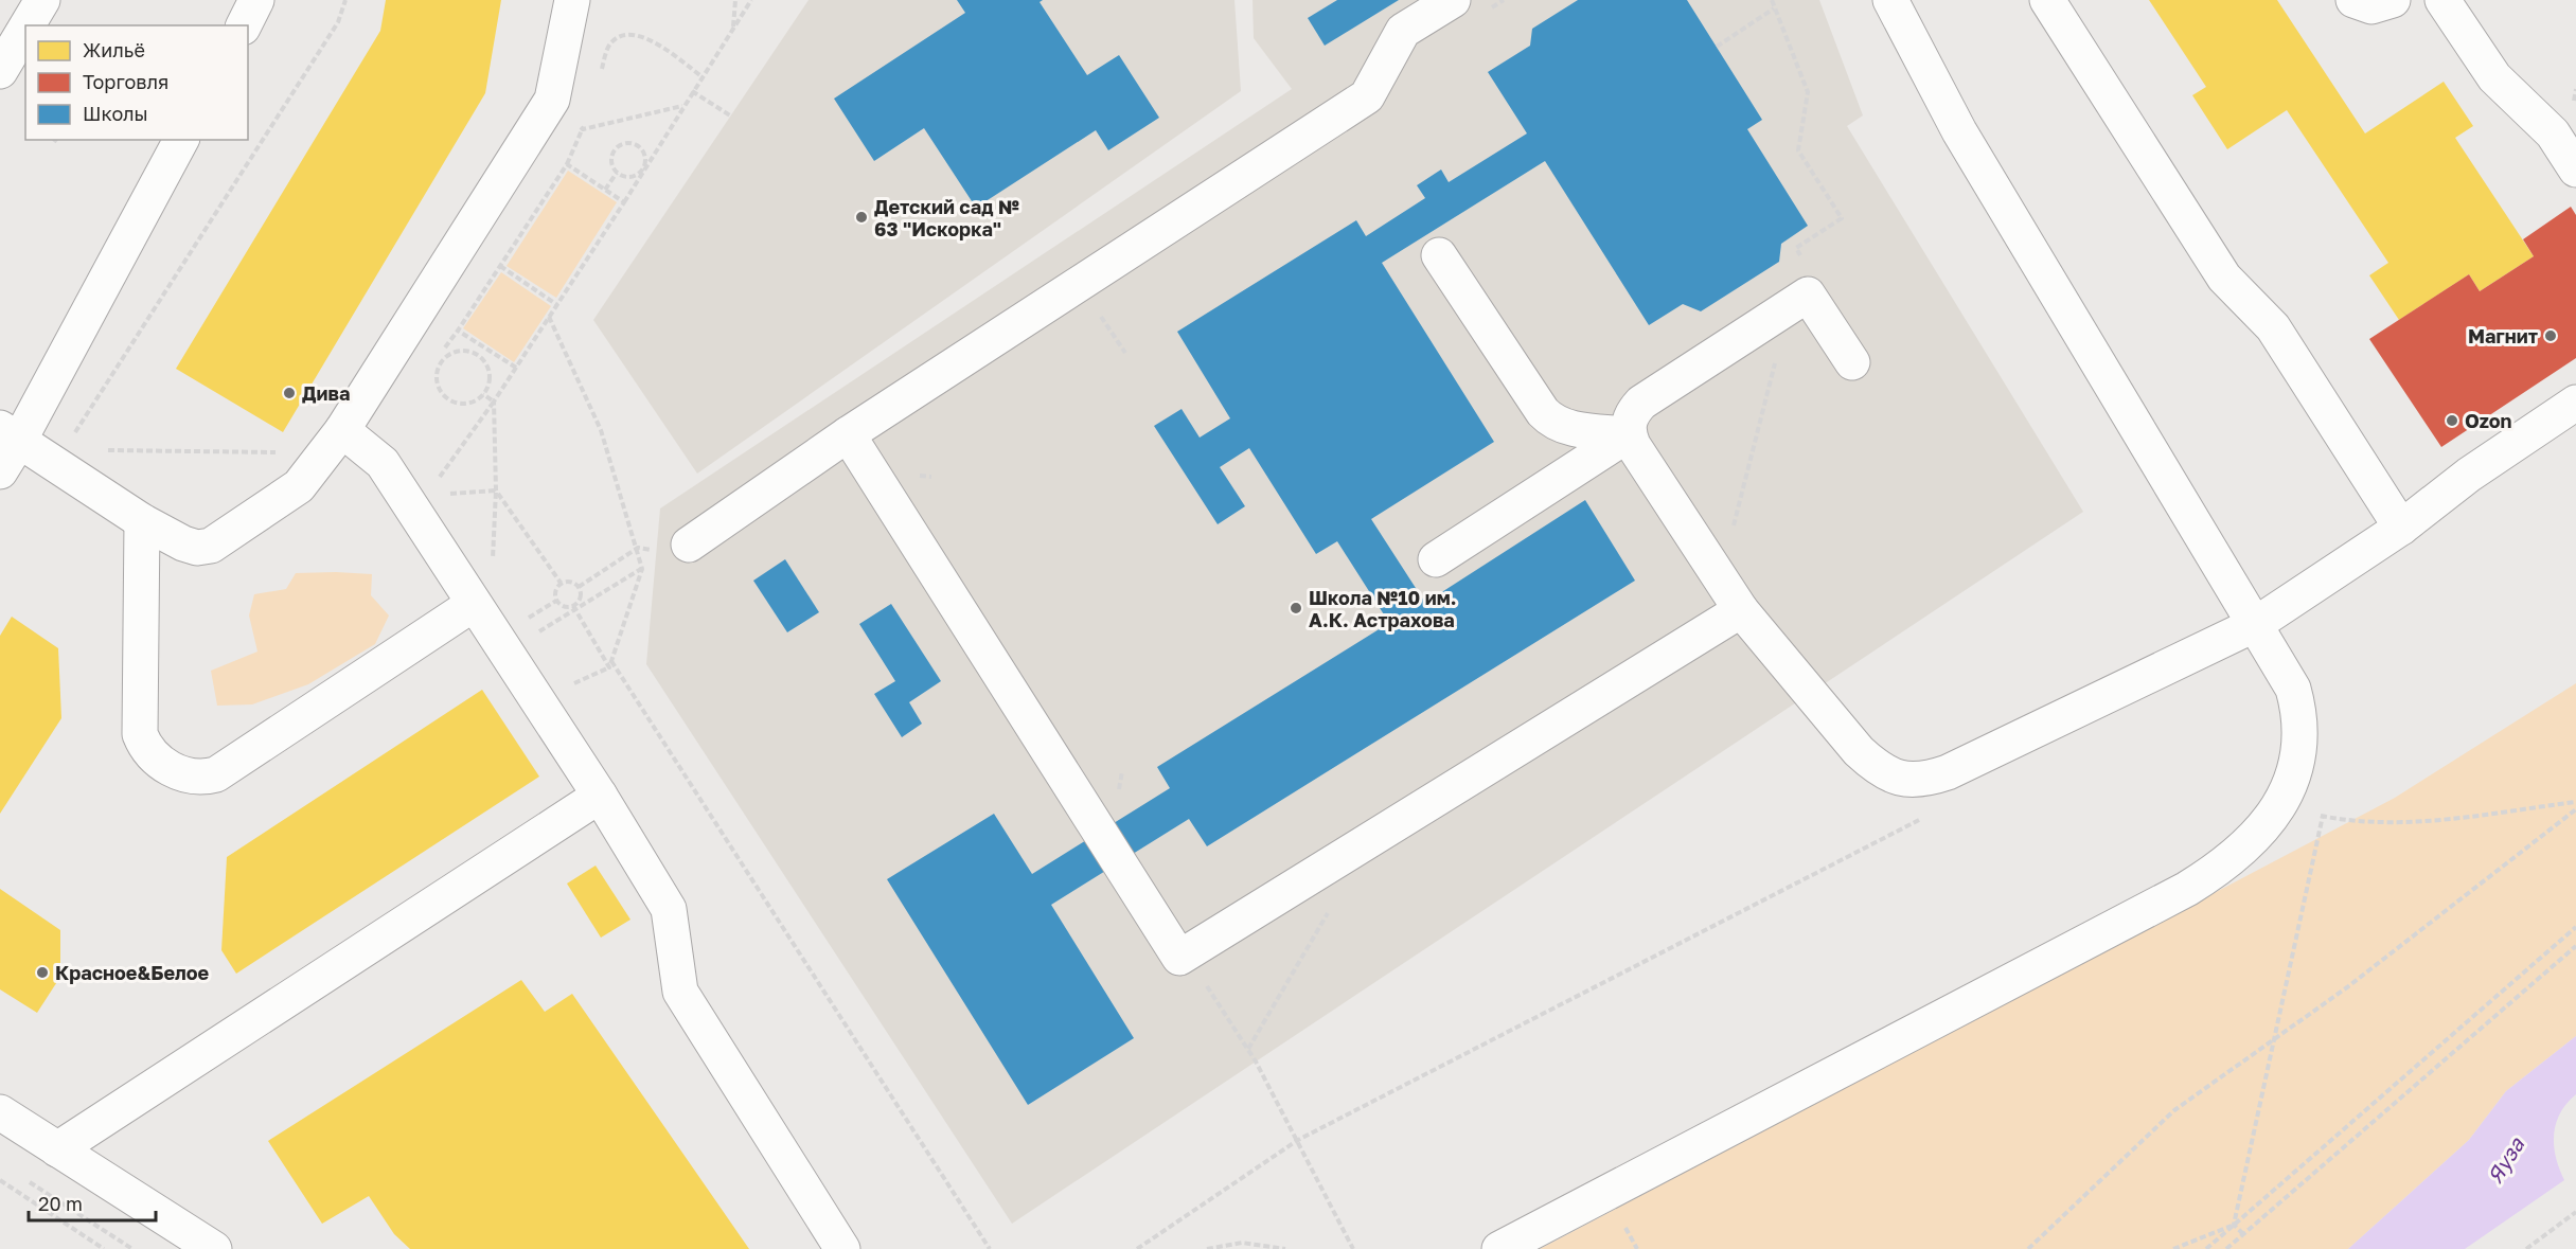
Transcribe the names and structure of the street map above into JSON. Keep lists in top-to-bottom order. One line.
{"water":["Яуза"],"places":["Детский сад № 63 \"Искорка\"","Магнит","Дива","Ozon","Школа №10 им. А.К. Астрахова","Красное&Белое"],"legend":["Жильё","Торговля","Школы"],"scale_bar":"20 m"}
